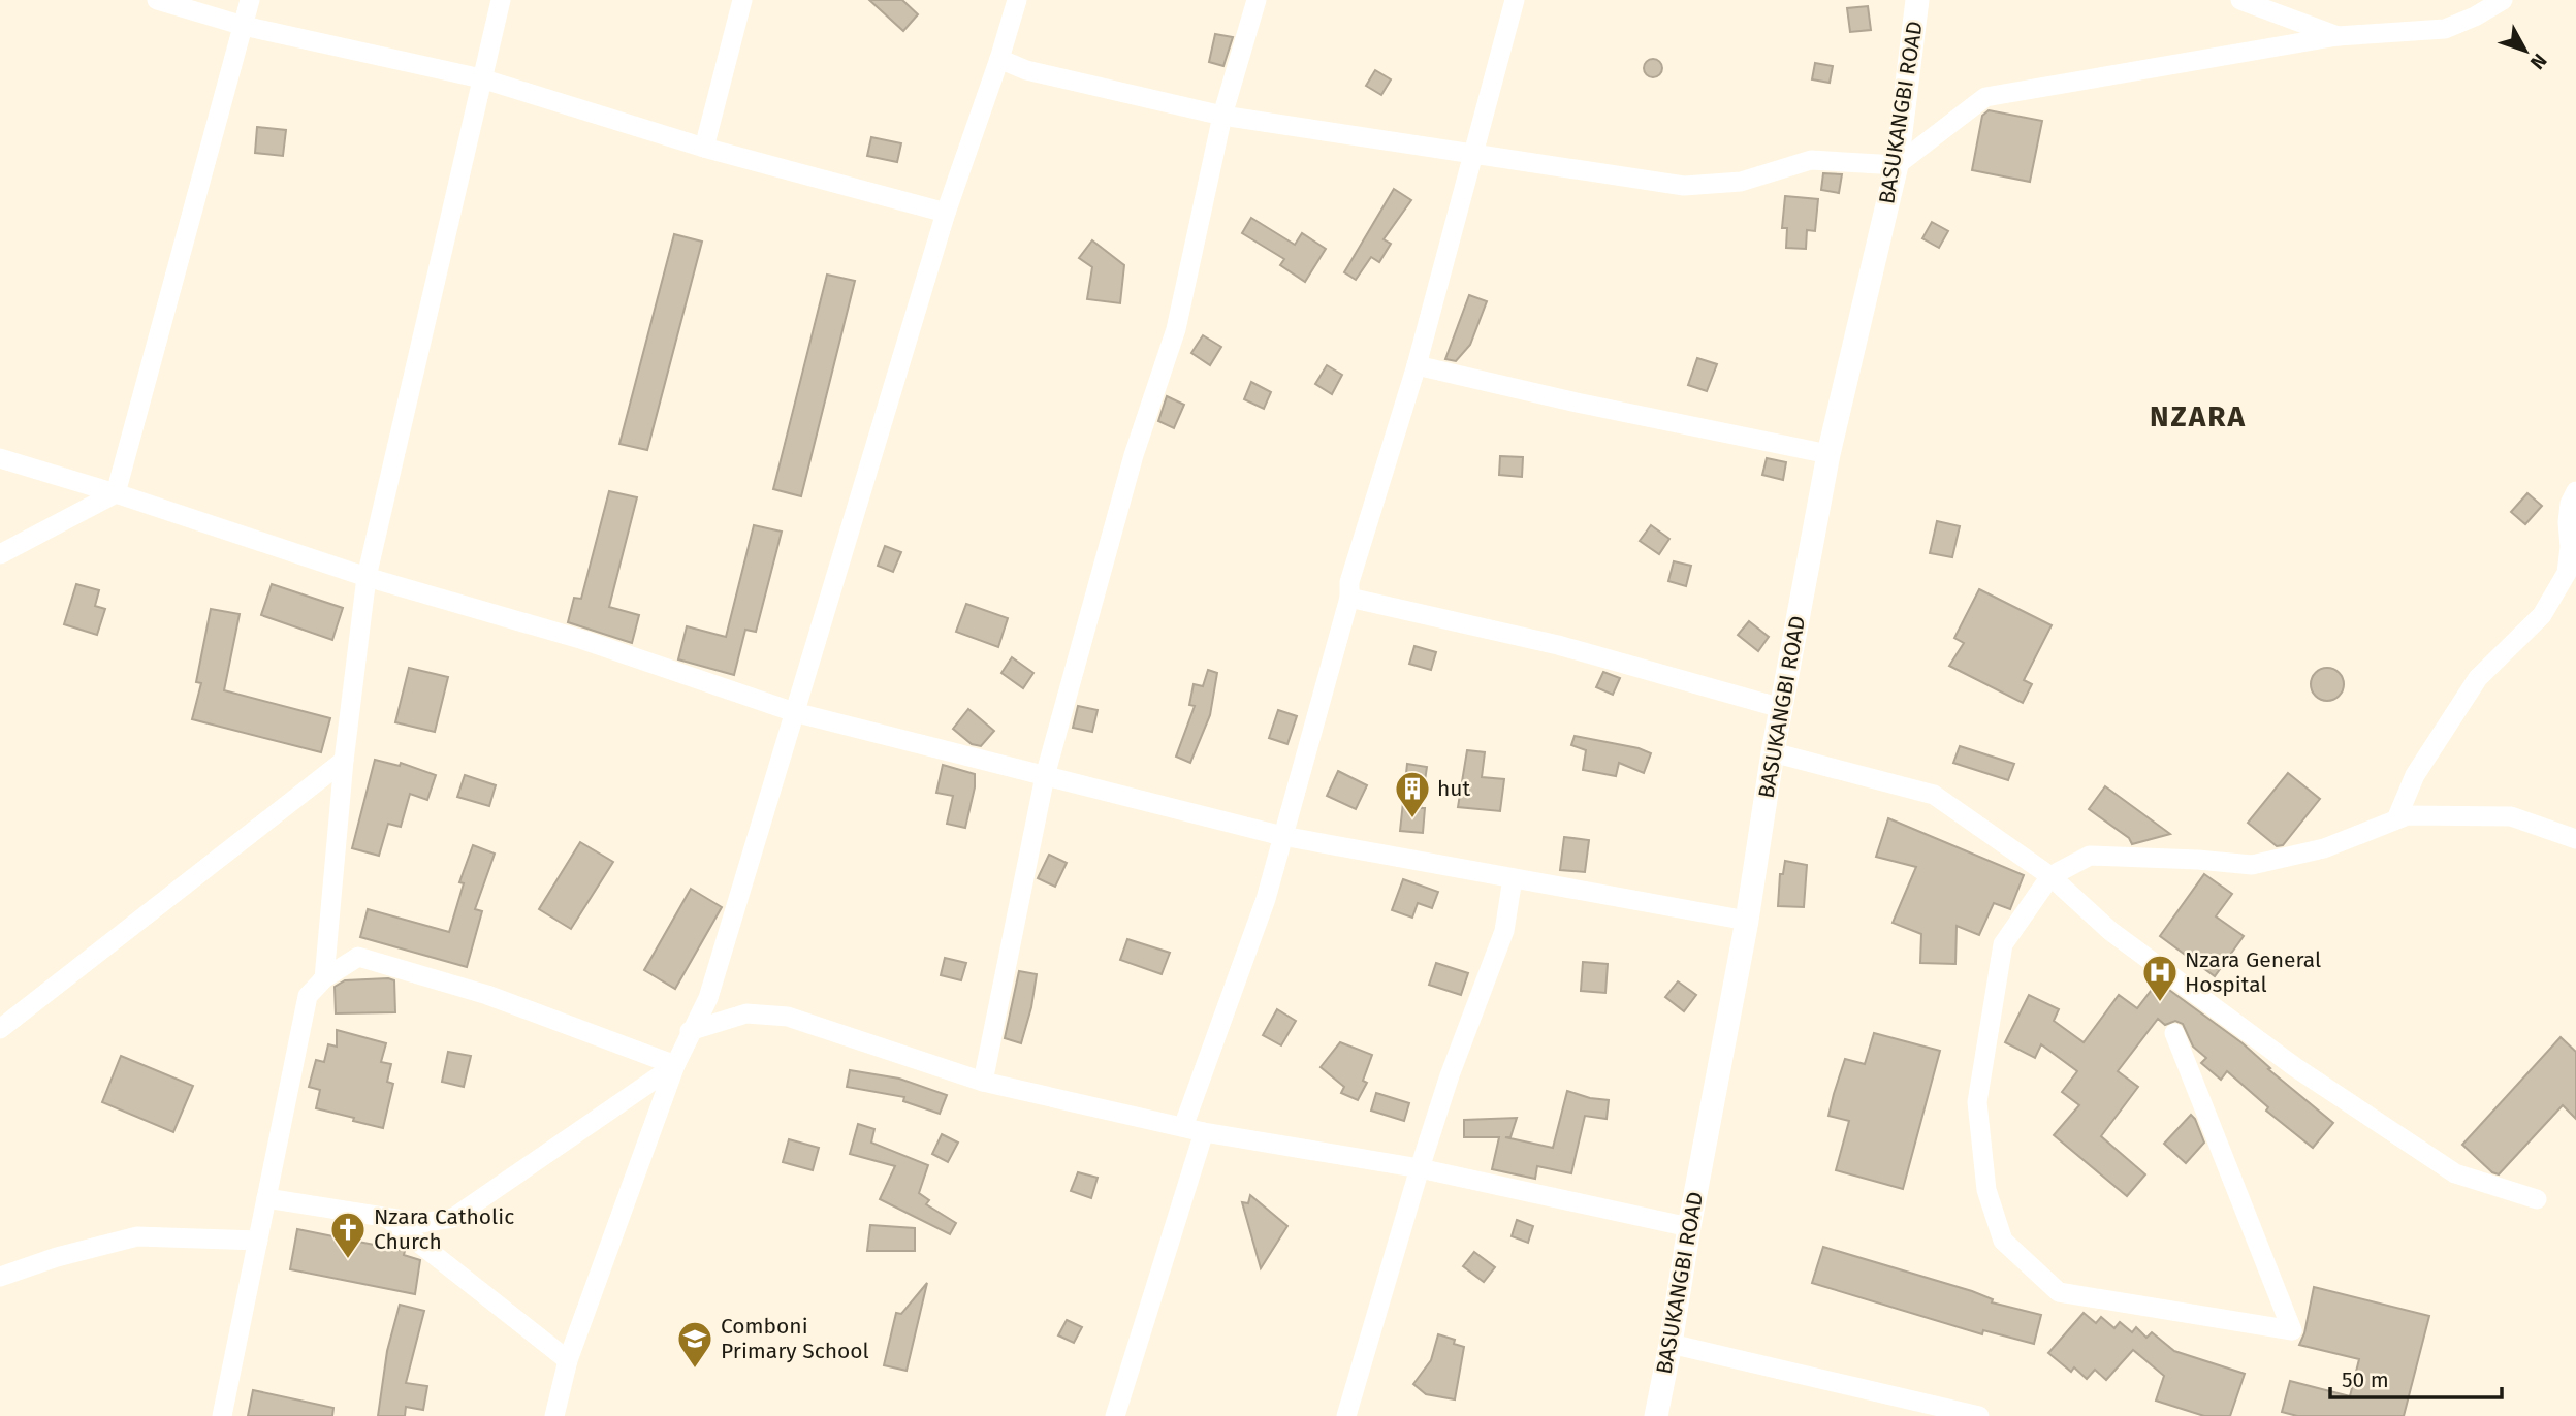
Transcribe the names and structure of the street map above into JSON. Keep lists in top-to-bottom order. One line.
{"streets":{"street":["BASUKANGBI ROAD"]},"districts":["NZARA"],"places":{"building":["hut"],"hospital":["Nzara General Hospital"],"church":["Nzara Catholic Church"],"school or university":["Comboni Primary School"]},"scale_bar":"50 m","north":"bottom right"}
